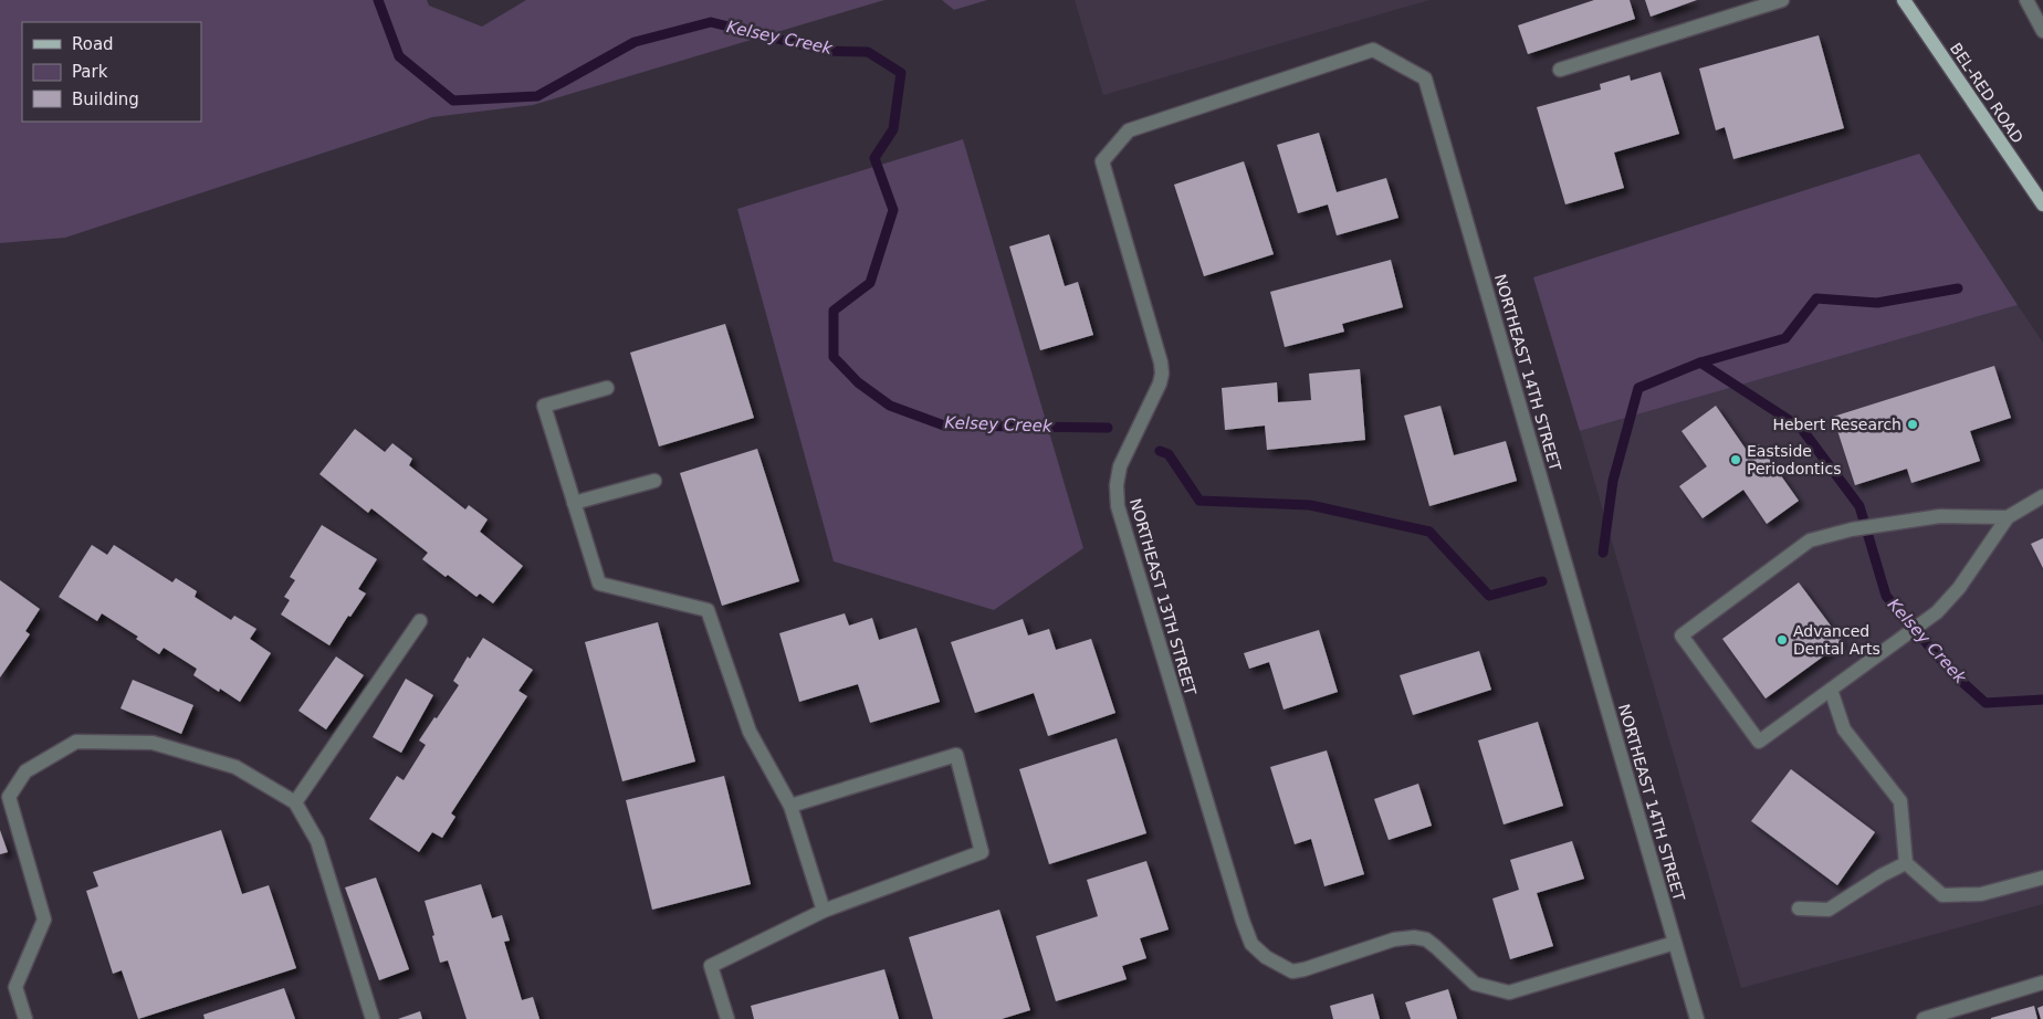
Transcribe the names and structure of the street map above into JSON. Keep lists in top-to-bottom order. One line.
{"streets":{"main road":["BEL-RED ROAD"],"street":["NORTHEAST 14TH STREET","NORTHEAST 13TH STREET"]},"crossings":[["NORTHEAST 14TH STREET","NORTHEAST 13TH STREET"]],"water":["Kelsey Creek"],"places":["Hebert Research","Eastside Periodontics","Advanced Dental Arts"],"legend":["Road","Park","Building"]}
